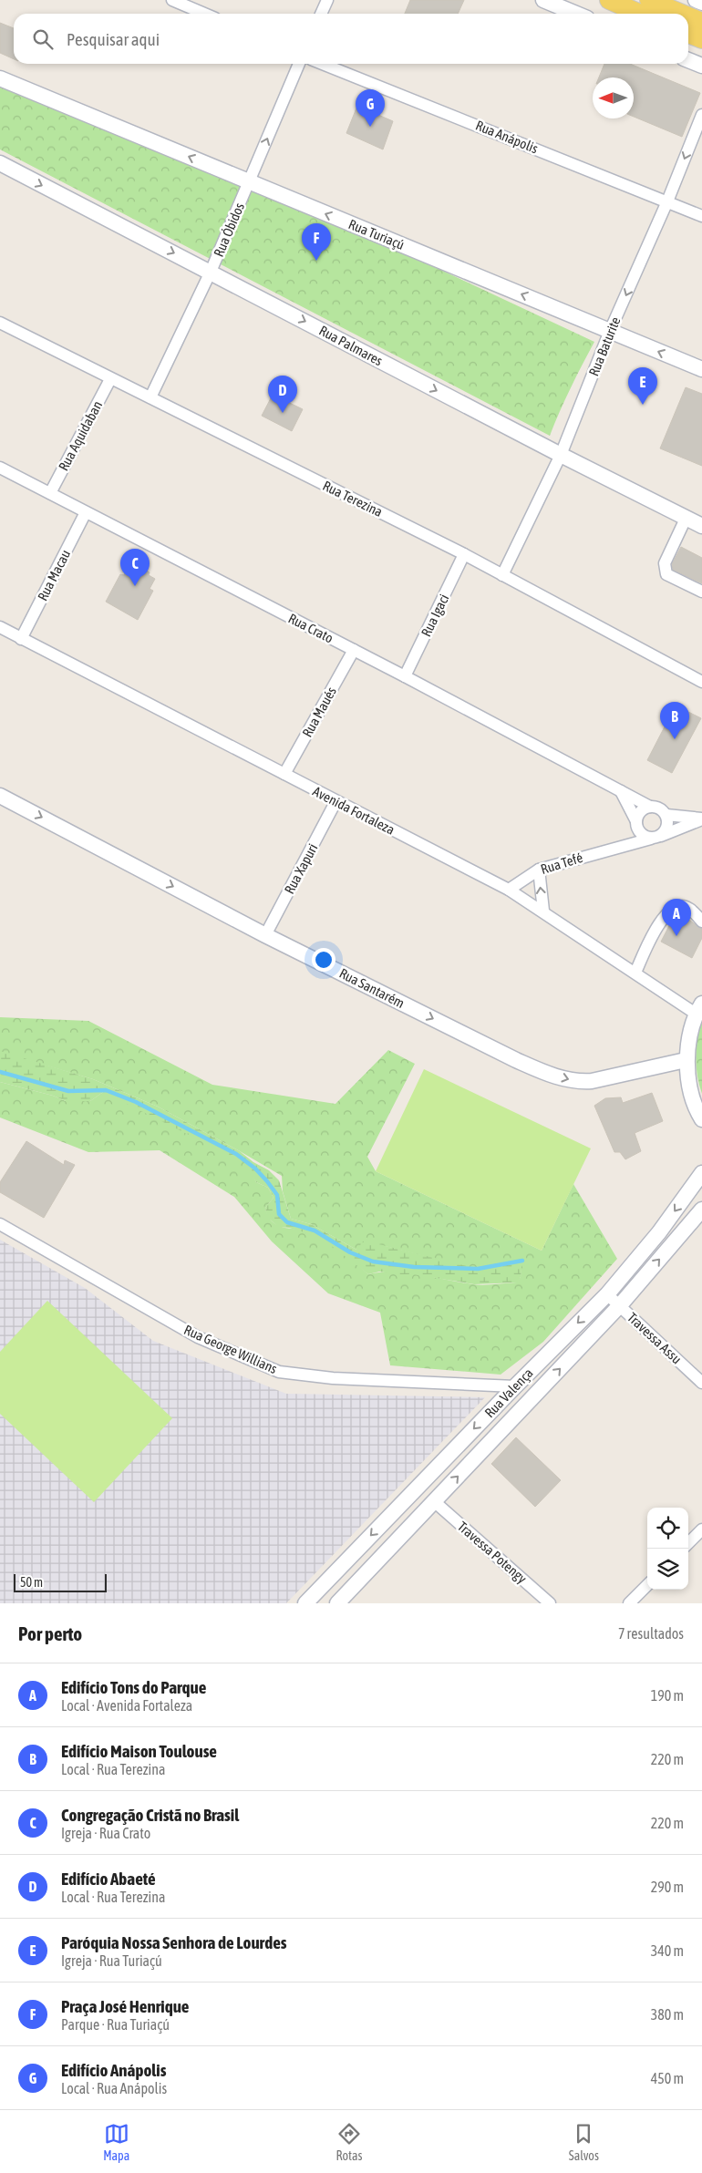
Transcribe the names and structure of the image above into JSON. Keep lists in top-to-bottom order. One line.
{"streets":{"street":["Rua Anápolis","Rua Óbidos","Rua Turiaçú","Rua Palmares","Rua Baturite","Rua Aquidaban","Rua Terezina","Rua Macau","Rua Igaci","Rua Crato","Rua Maués","Avenida Fortaleza","Rua Tefé","Rua Xapuri","Rua Santarém","Travessa Assu","Rua George Willians","Rua Valença","Travessa Potengy"]},"crossings":[["Rua Anápolis","Rua Baturite"],["Rua Óbidos","Rua Turiaçú"],["Rua Óbidos","Rua Palmares"],["Rua Óbidos","Rua Terezina"],["Rua Turiaçú","Rua Baturite"],["Rua Palmares","Rua Baturite"],["Rua Baturite","Rua Terezina"],["Rua Aquidaban","Rua Terezina"],["Rua Aquidaban","Rua Crato"],["Rua Terezina","Rua Igaci"],["Rua Macau","Rua Crato"],["Rua Macau","Avenida Fortaleza"],["Rua Igaci","Rua Crato"],["Rua Crato","Rua Maués"],["Rua Crato","Rua Tefé"],["Rua Maués","Avenida Fortaleza"],["Avenida Fortaleza","Rua Tefé"],["Avenida Fortaleza","Rua Xapuri"],["Rua Xapuri","Rua Santarém"],["Travessa Assu","Rua Valença"],["Rua George Willians","Rua Valença"],["Rua Valença","Travessa Potengy"]],"one_way":["Rua Óbidos","Rua Turiaçú","Rua Palmares","Rua Baturite","Rua Santarém"],"scale_bar":"50 m","north":"left","page":{"search":"Pesquisar aqui","pins":["G","F","E","D","C","B","A"],"scale":"50 m","heading":["Por perto","7 resultados"],"list":[{"mark":"A","name":"Edifício Tons do Parque","note":"Local · Avenida Fortaleza","value":"190 m"},{"mark":"B","name":"Edifício Maison Toulouse","note":"Local · Rua Terezina","value":"220 m"},{"mark":"C","name":"Congregação Cristã no Brasil","note":"Igreja · Rua Crato","value":"220 m"},{"mark":"D","name":"Edifício Abaeté","note":"Local · Rua Terezina","value":"290 m"},{"mark":"E","name":"Paróquia Nossa Senhora de Lourdes","note":"Igreja · Rua Turiaçú","value":"340 m"},{"mark":"F","name":"Praça José Henrique","note":"Parque · Rua Turiaçú","value":"380 m"},{"mark":"G","name":"Edifício Anápolis","note":"Local · Rua Anápolis","value":"450 m"}],"nav":["Mapa","Rotas","Salvos"]}}
